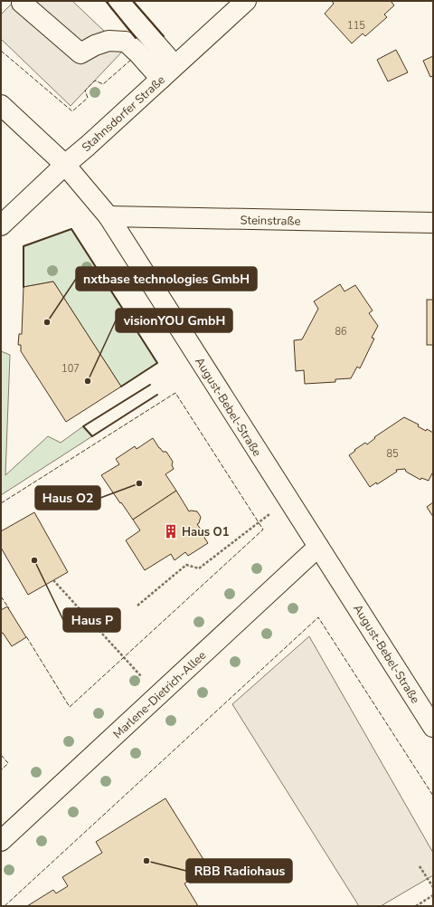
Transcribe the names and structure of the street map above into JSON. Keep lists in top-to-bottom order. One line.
{"streets":{"street":["Stahnsdorfer Straße","Steinstraße","August-Bebel-Straße","Marlene-Dietrich-Allee"]},"crossings":[["Stahnsdorfer Straße","August-Bebel-Straße"],["Steinstraße","August-Bebel-Straße"],["August-Bebel-Straße","Marlene-Dietrich-Allee"]],"places":{"other":["nxtbase technologies GmbH","visionYOU GmbH","Haus O2","Haus P","RBB Radiohaus"],"building":["Haus O1"]},"house_numbers":["115","86","107","85"]}
